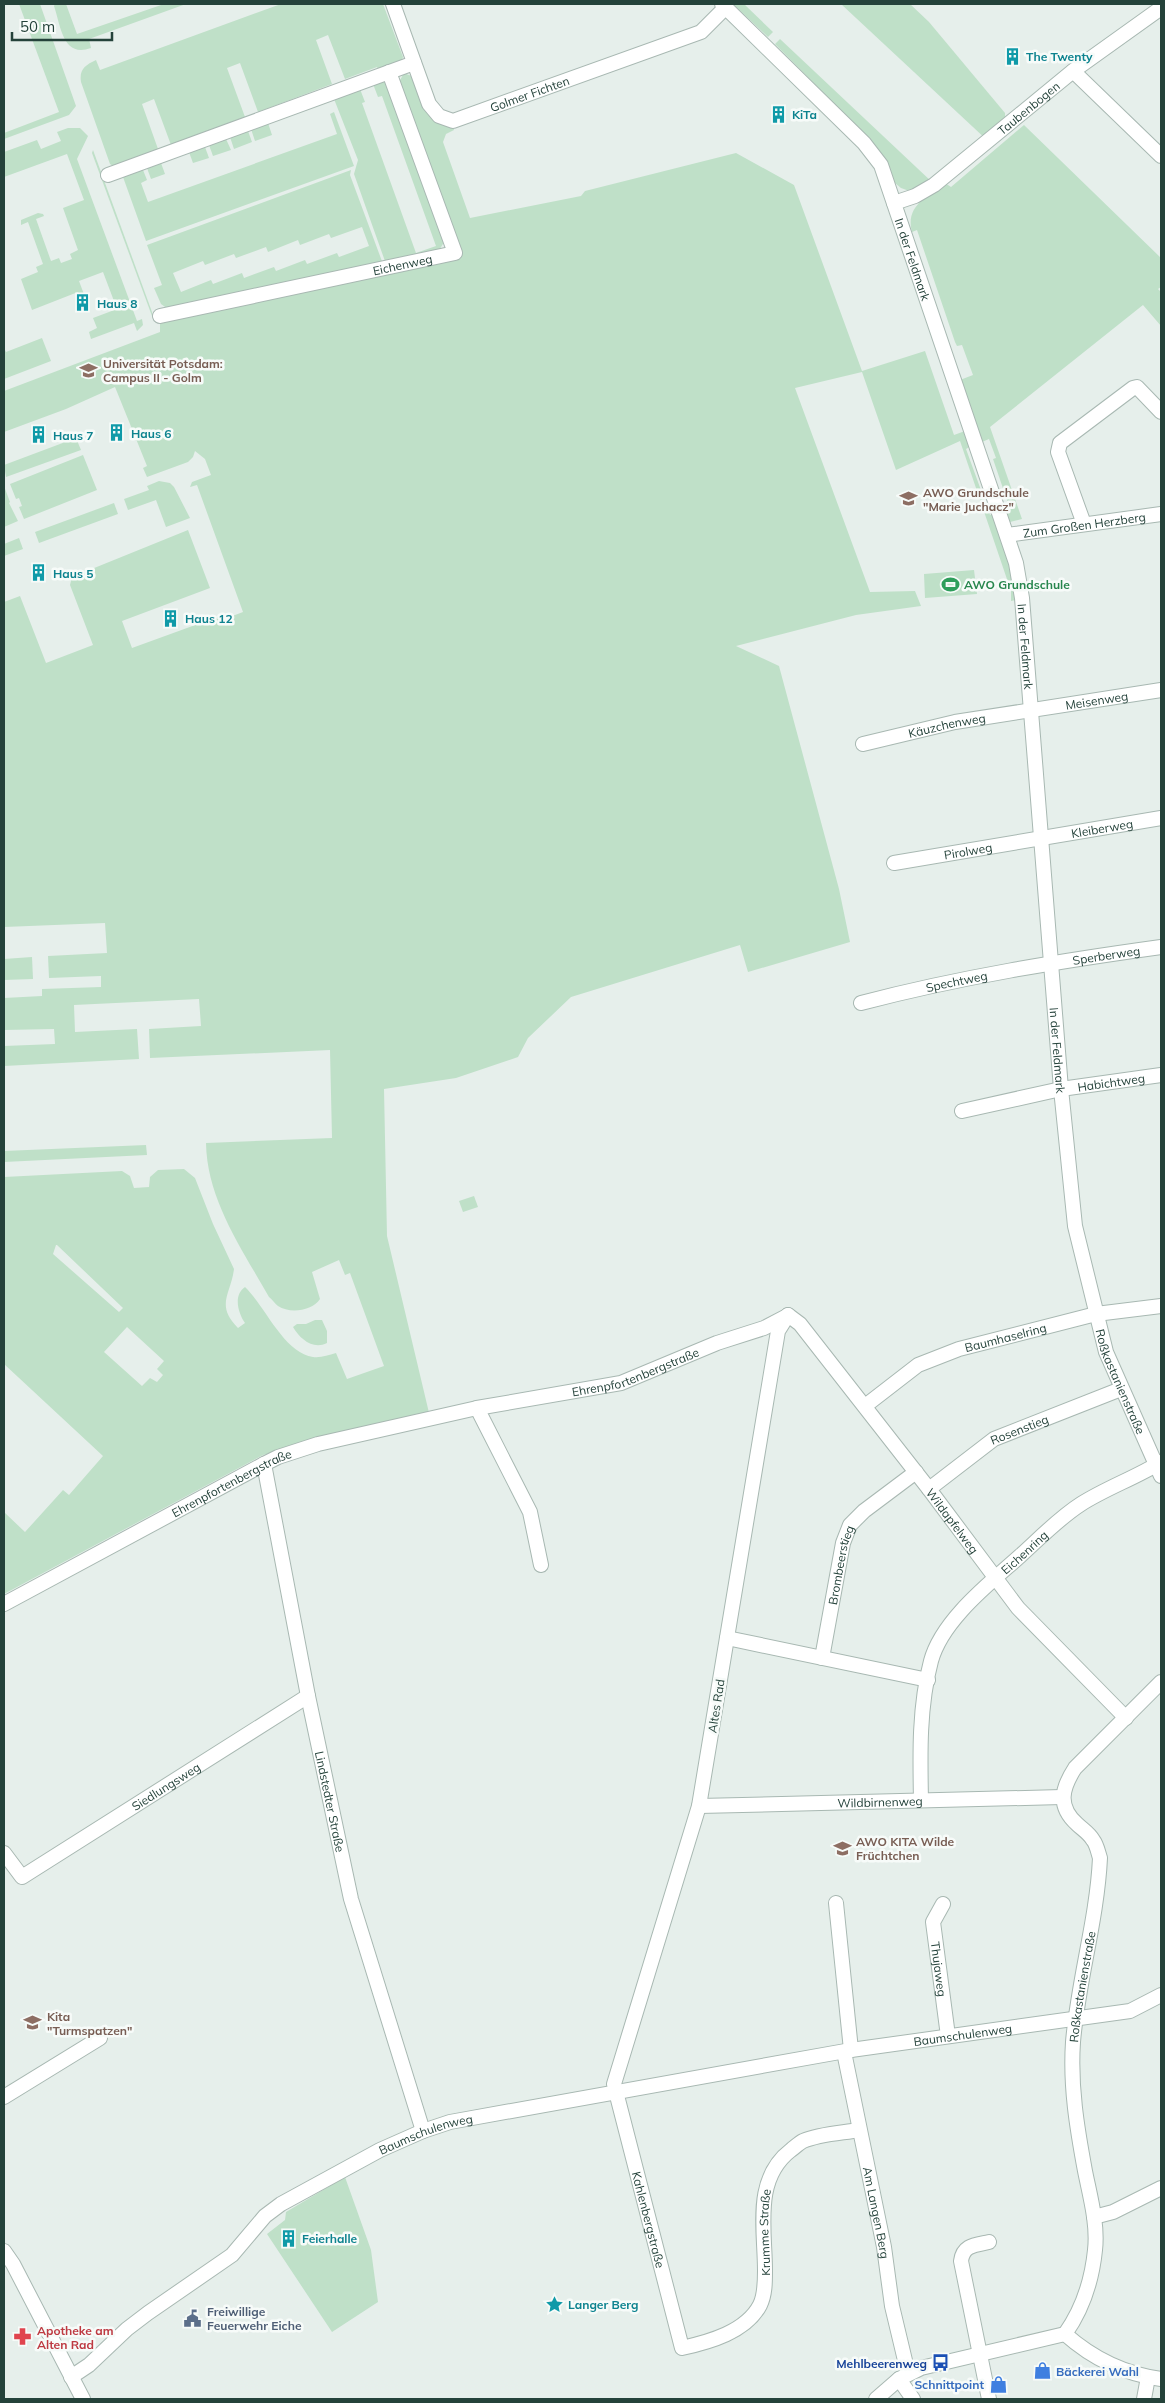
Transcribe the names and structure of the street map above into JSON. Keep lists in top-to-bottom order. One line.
{"streets":{"street":["Golmer Fichten","Taubenbogen","In der Feldmark","Eichenweg","Zum Großen Herzberg","Meisenweg","Käuzchenweg","Kleiberweg","Pirolweg","Sperberweg","Spechtweg","Habichtweg","Baumhaselring","Ehrenpfortenbergstraße","Roßkastanienstraße","Rosenstieg","Wildapfelweg","Eichenring","Brombeerstieg","Altes Rad","Siedlungsweg","Lindstedter Straße","Wildbirnenweg","Thujaweg","Baumschulenweg","Am Langen Berg","Kahlenbergstraße","Krumme Straße"]},"crossings":[["Golmer Fichten","In der Feldmark"],["Taubenbogen","In der Feldmark"],["In der Feldmark","Zum Großen Herzberg"],["In der Feldmark","Meisenweg"],["In der Feldmark","Käuzchenweg"],["In der Feldmark","Kleiberweg"],["In der Feldmark","Pirolweg"],["In der Feldmark","Sperberweg"],["In der Feldmark","Spechtweg"],["In der Feldmark","Habichtweg"],["In der Feldmark","Baumhaselring"],["In der Feldmark","Roßkastanienstraße"],["Meisenweg","Käuzchenweg"],["Kleiberweg","Pirolweg"],["Sperberweg","Spechtweg"],["Baumhaselring","Roßkastanienstraße"],["Baumhaselring","Wildapfelweg"],["Ehrenpfortenbergstraße","Wildapfelweg"],["Ehrenpfortenbergstraße","Altes Rad"],["Ehrenpfortenbergstraße","Lindstedter Straße"],["Roßkastanienstraße","Rosenstieg"],["Roßkastanienstraße","Eichenring"],["Roßkastanienstraße","Wildbirnenweg"],["Roßkastanienstraße","Baumschulenweg"],["Rosenstieg","Wildapfelweg"],["Wildapfelweg","Eichenring"],["Wildapfelweg","Brombeerstieg"],["Wildapfelweg","Altes Rad"],["Eichenring","Wildbirnenweg"],["Altes Rad","Wildbirnenweg"],["Altes Rad","Baumschulenweg"],["Altes Rad","Kahlenbergstraße"],["Siedlungsweg","Lindstedter Straße"],["Lindstedter Straße","Baumschulenweg"],["Thujaweg","Baumschulenweg"],["Baumschulenweg","Am Langen Berg"],["Baumschulenweg","Kahlenbergstraße"],["Am Langen Berg","Krumme Straße"],["Kahlenbergstraße","Krumme Straße"]],"places":{"building":["The Twenty","KiTa","Haus 8","Haus 6","Haus 7","Haus 5","Haus 12","Feierhalle"],"school or university":["Universität Potsdam: Campus II - Golm","AWO Grundschule \"Marie Juchacz\"","AWO KITA Wilde Früchtchen","Kita \"Turmspatzen\""],"sports":["AWO Grundschule"],"place":["Langer Berg"],"public building":["Freiwillige Feuerwehr Eiche"],"pharmacy":["Apotheke am Alten Rad"],"bus stop":["Mehlbeerenweg"],"shop":["Bäckerei Wahl","Schnittpoint"]},"scale_bar":"50 m"}
